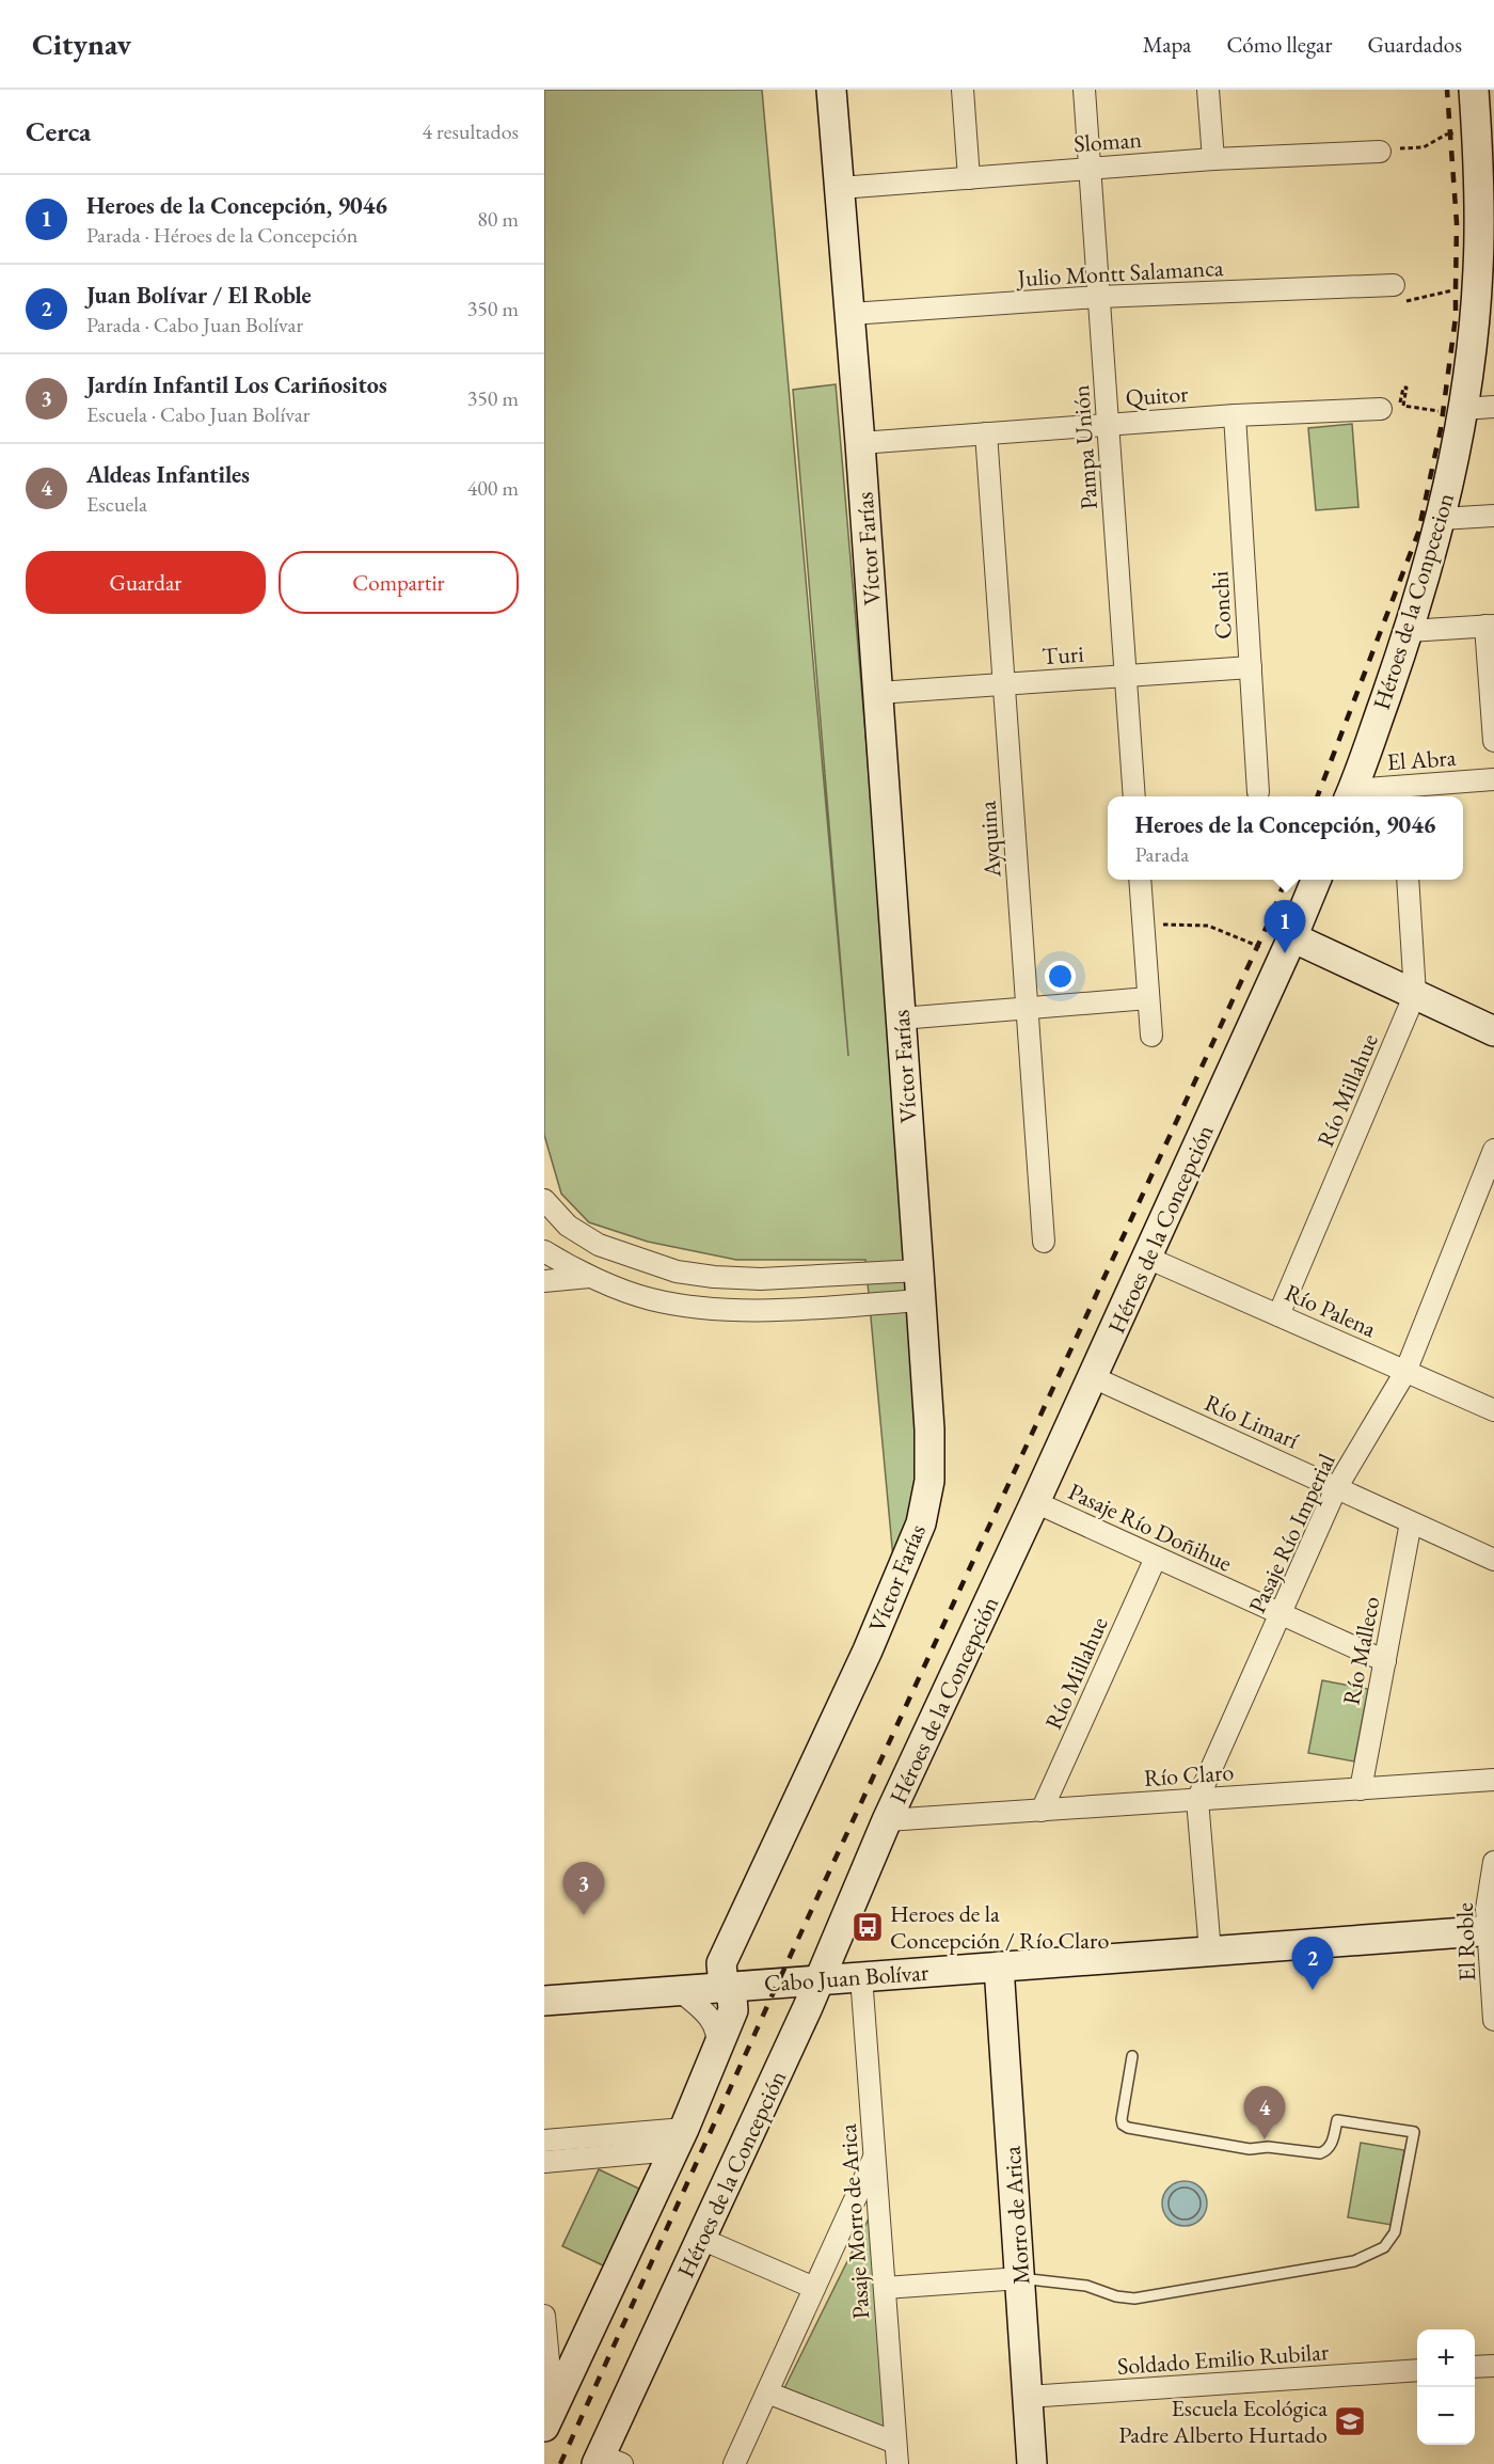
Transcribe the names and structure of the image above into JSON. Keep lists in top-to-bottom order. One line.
{"streets":{"street":["Sloman","Julio Montt Salamanca","Quitor","Pampa Unión","Víctor Farías","Héroes de la Conpcecion","Conchi","Turi","El Abra","Ayquina","Río Millahue","Héroes de la Concepción","Río Palena","Río Limarí","Pasaje Río Doñihue","Pasaje Río Imperial","Río Malleco","Río Claro","El Roble","Cabo Juan Bolívar","Morro de Arica","Pasaje Morro de Arica","Soldado Emilio Rubilar"]},"crossings":[["Sloman","Pampa Unión"],["Sloman","Víctor Farías"],["Julio Montt Salamanca","Pampa Unión"],["Julio Montt Salamanca","Víctor Farías"],["Quitor","Pampa Unión"],["Quitor","Víctor Farías"],["Quitor","Conchi"],["Quitor","Ayquina"],["Pampa Unión","Turi"],["Víctor Farías","Turi"],["Víctor Farías","Cabo Juan Bolívar"],["Héroes de la Conpcecion","El Abra"],["Conchi","Turi"],["Turi","Ayquina"],["Río Millahue","Río Palena"],["Río Millahue","Pasaje Río Doñihue"],["Río Millahue","Río Claro"],["Héroes de la Concepción","Río Palena"],["Héroes de la Concepción","Río Limarí"],["Héroes de la Concepción","Pasaje Río Doñihue"],["Héroes de la Concepción","Río Claro"],["Héroes de la Concepción","Cabo Juan Bolívar"],["Río Palena","Pasaje Río Imperial"],["Río Limarí","Pasaje Río Imperial"],["Río Limarí","Río Malleco"],["Pasaje Río Doñihue","Pasaje Río Imperial"],["Pasaje Río Doñihue","Río Malleco"],["Pasaje Río Imperial","Río Claro"],["Pasaje Río Imperial","Cabo Juan Bolívar"],["Río Malleco","Río Claro"],["El Roble","Cabo Juan Bolívar"],["Cabo Juan Bolívar","Morro de Arica"],["Cabo Juan Bolívar","Pasaje Morro de Arica"],["Morro de Arica","Soldado Emilio Rubilar"]],"places":{"bus stop":["Heroes de la Concepción / Río Claro"],"school or university":["Escuela Ecológica Padre Alberto Hurtado"]},"page":{"header":"Citynav","nav":["Mapa","Cómo llegar","Guardados"],"heading":["Cerca","4 resultados"],"list":[{"mark":"1","name":"Heroes de la Concepción, 9046","note":"Parada · Héroes de la Concepción","value":"80 m"},{"mark":"2","name":"Juan Bolívar / El Roble","note":"Parada · Cabo Juan Bolívar","value":"350 m"},{"mark":"3","name":"Jardín Infantil Los Cariñositos","note":"Escuela · Cabo Juan Bolívar","value":"350 m"},{"mark":"4","name":"Aldeas Infantiles","note":"Escuela","value":"400 m"}],"buttons":["Guardar","Compartir"],"popup":["Heroes de la Concepción, 9046","Parada"],"pins":["1","3","2","4"],"map_buttons":["+","−"]}}
